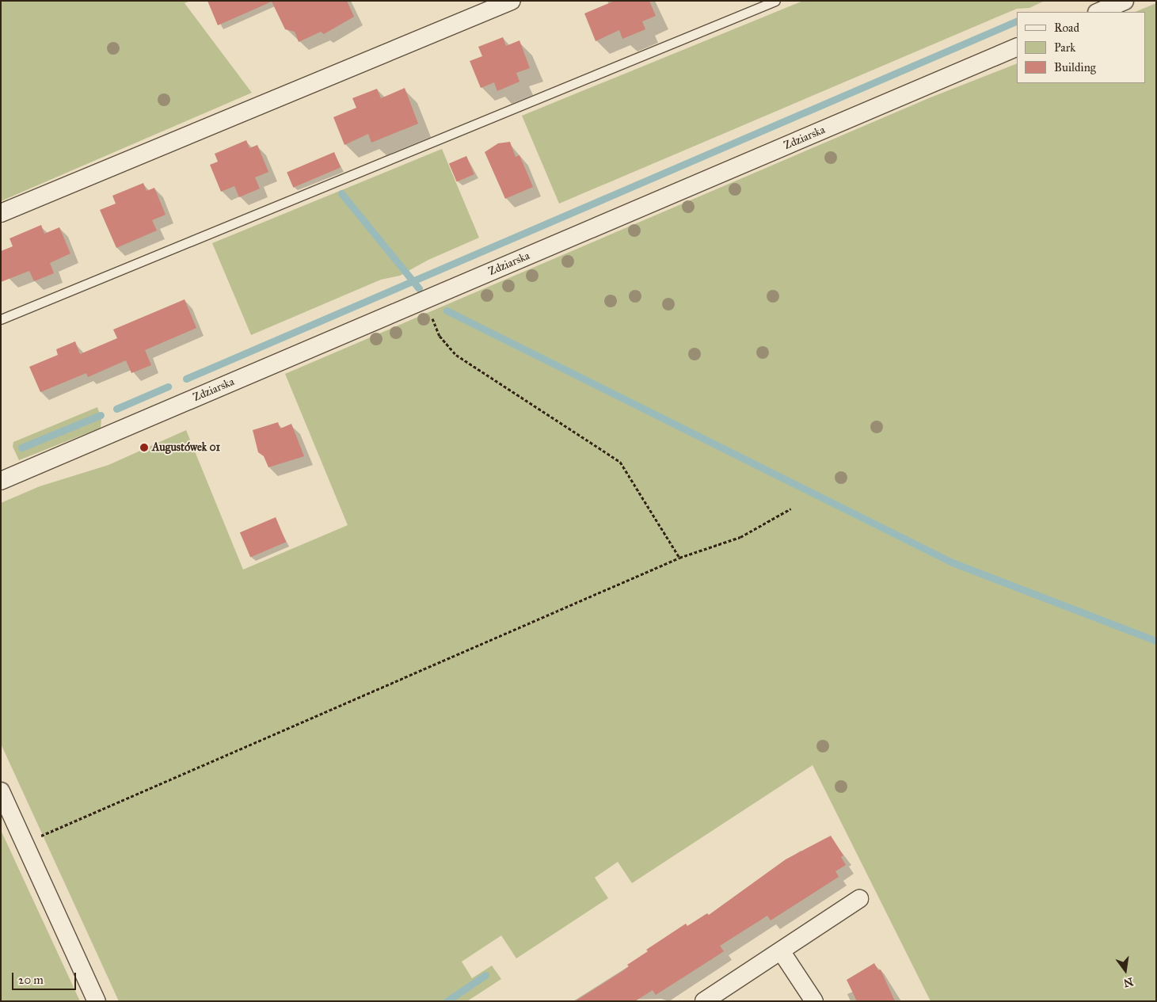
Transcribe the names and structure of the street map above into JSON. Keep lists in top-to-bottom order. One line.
{"streets":{"street":["Zdziarska"]},"places":["Augustówek 01"],"legend":["Road","Park","Building"],"scale_bar":"20 m","north":"bottom"}
